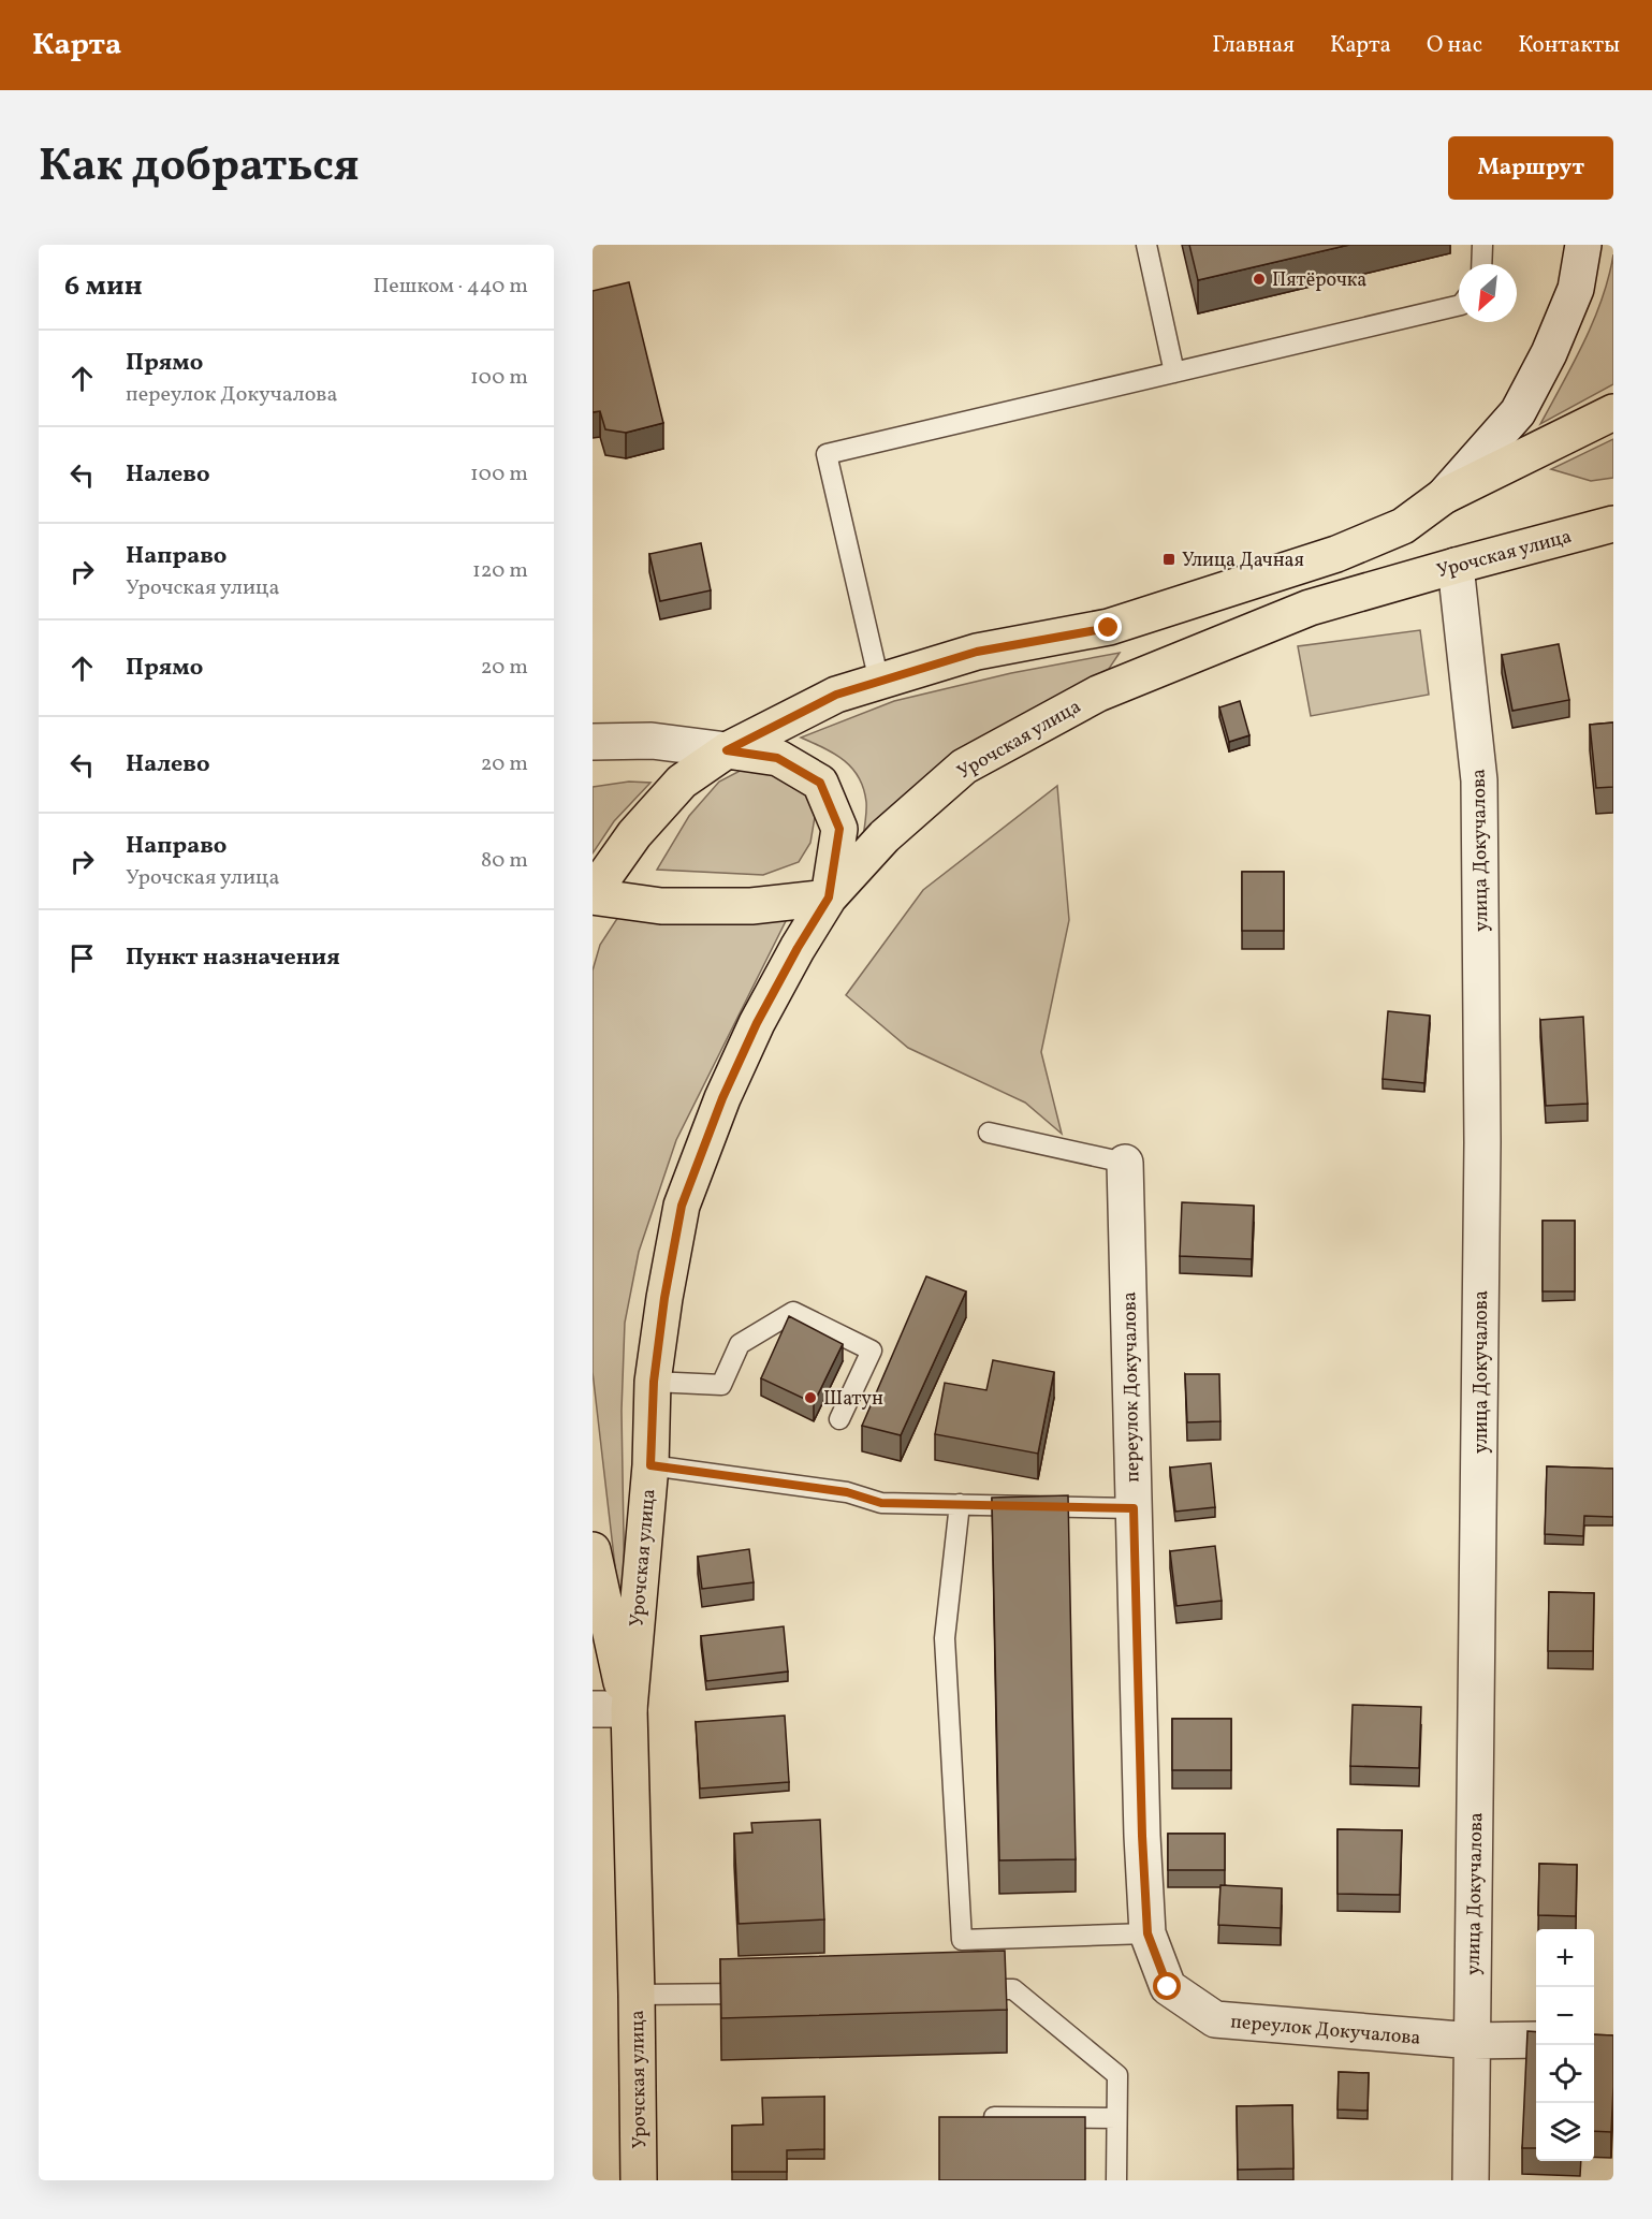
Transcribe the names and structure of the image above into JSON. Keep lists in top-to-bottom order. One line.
{"streets":{"main road":["Урочская улица"],"street":["улица Докучалова","переулок Докучалова"]},"crossings":[["Урочская улица","улица Докучалова"],["улица Докучалова","переулок Докучалова"]],"places":{"other":["Пятёрочка","Шатун"],"transit":["Улица Дачная"]},"north":"bottom left","page":{"header":"Карта","nav":["Главная","Карта","О нас","Контакты"],"title":"Как добраться","buttons":"Маршрут","heading":["6 мин","Пешком · 440 m"],"list":[["Прямо","переулок Докучалова","100 m"],["Налево","100 m"],["Направо","Урочская улица","120 m"],["Прямо","20 m"],["Налево","20 m"],["Направо","Урочская улица","80 m"],"Пункт назначения"],"map_buttons":["+","−"]}}
